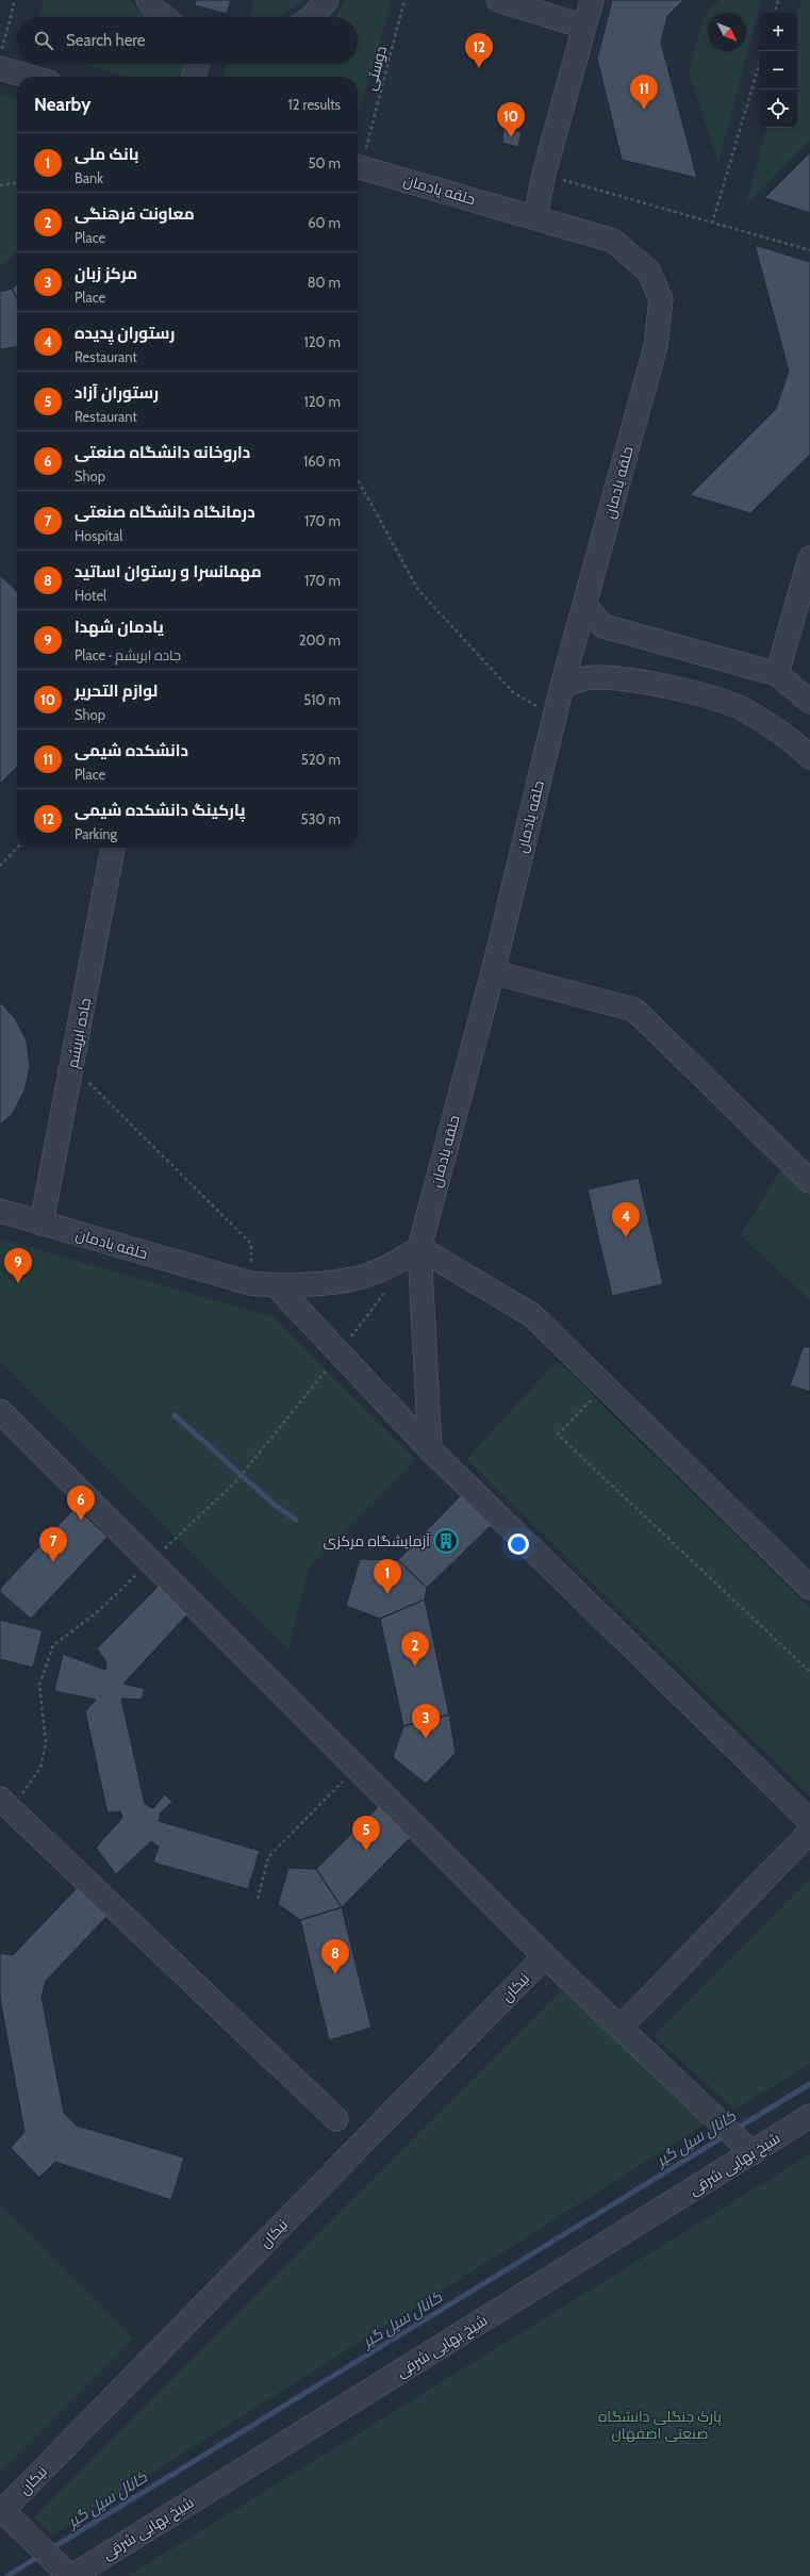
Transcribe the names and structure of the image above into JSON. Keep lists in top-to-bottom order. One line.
{"streets":{"street":["حلقه یادمان","جاده ابریشم","نیکان","شیخ بهایی شرقی"],"path":["دوستی"]},"crossings":[["حلقه یادمان","جاده ابریشم"],["نیکان","شیخ بهایی شرقی"]],"water":["کانال سیل گیر"],"parks":["پارک جنگلی دانشگاه صنعتی اصفهان"],"places":{"building":["آزمایشگاه مرکزی"]},"north":"bottom right","page":{"map_buttons":["+","−"],"search":"Search here","pins":["12","11","10","4","9","6","7","1","2","3","5","8"],"heading":["Nearby","12 results"],"list":[{"mark":"1","name":"بانک ملی","note":"Bank","value":"50 m"},{"mark":"2","name":"معاونت فرهنگی","note":"Place","value":"60 m"},{"mark":"3","name":"مرکز زبان","note":"Place","value":"80 m"},{"mark":"4","name":"رستوران پدیده","note":"Restaurant","value":"120 m"},{"mark":"5","name":"رستوران آزاد","note":"Restaurant","value":"120 m"},{"mark":"6","name":"داروخانه دانشگاه صنعتی","note":"Shop","value":"160 m"},{"mark":"7","name":"درمانگاه دانشگاه صنعتی","note":"Hospital","value":"170 m"},{"mark":"8","name":"مهمانسرا و رستوان اساتید","note":"Hotel","value":"170 m"},{"mark":"9","name":"یادمان شهدا","note":"Place · جاده ابریشم","value":"200 m"},{"mark":"10","name":"لوازم التحریر","note":"Shop","value":"510 m"},{"mark":"11","name":"دانشکده شیمی","note":"Place","value":"520 m"},{"mark":"12","name":"پارکینگ دانشکده شیمی","note":"Parking","value":"530 m"}]}}
